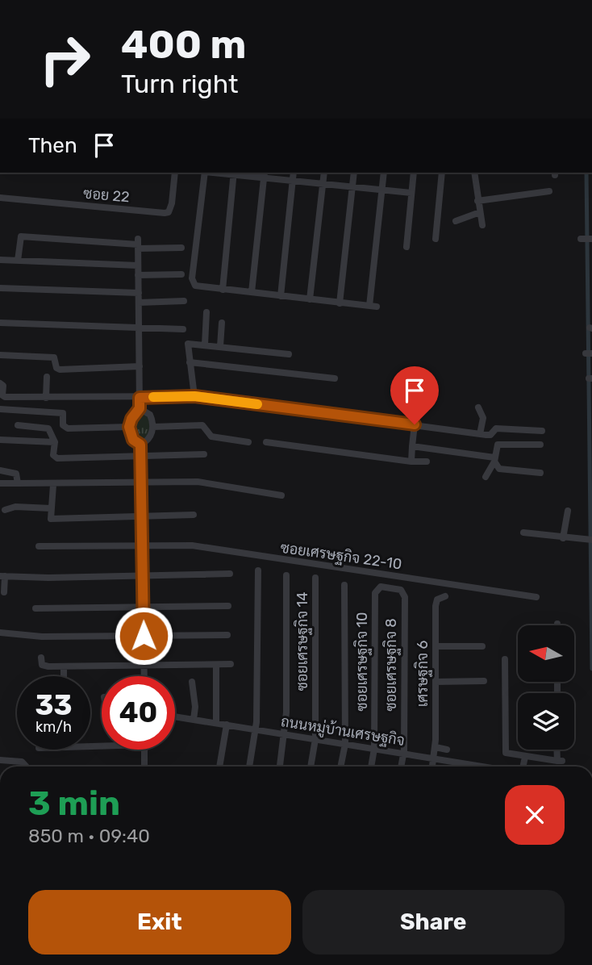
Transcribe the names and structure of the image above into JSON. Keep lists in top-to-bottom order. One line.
{"streets":{"street":["ซอย 22","ซอยเศรษฐกิจ 22-10","ซอยเศรษฐกิจ 14","ซอยเศรษฐกิจ 10","ซอยเศรษฐกิจ 8","เศรษฐกิจ 6","ถนนหมู่บ้านเศรษฐกิจ"]},"crossings":[["ซอยเศรษฐกิจ 14","ถนนหมู่บ้านเศรษฐกิจ"],["ซอยเศรษฐกิจ 10","ซอยเศรษฐกิจ 8"],["ซอยเศรษฐกิจ 10","ถนนหมู่บ้านเศรษฐกิจ"],["ซอยเศรษฐกิจ 8","ถนนหมู่บ้านเศรษฐกิจ"],["เศรษฐกิจ 6","ถนนหมู่บ้านเศรษฐกิจ"]],"north":"left","page":{"turn":["400 m","Turn right"],"then":"Then","speed":"33 km/h","limit":"40","heading":["3 min","850 m · 09:40"],"buttons":["Exit","Share"]}}
